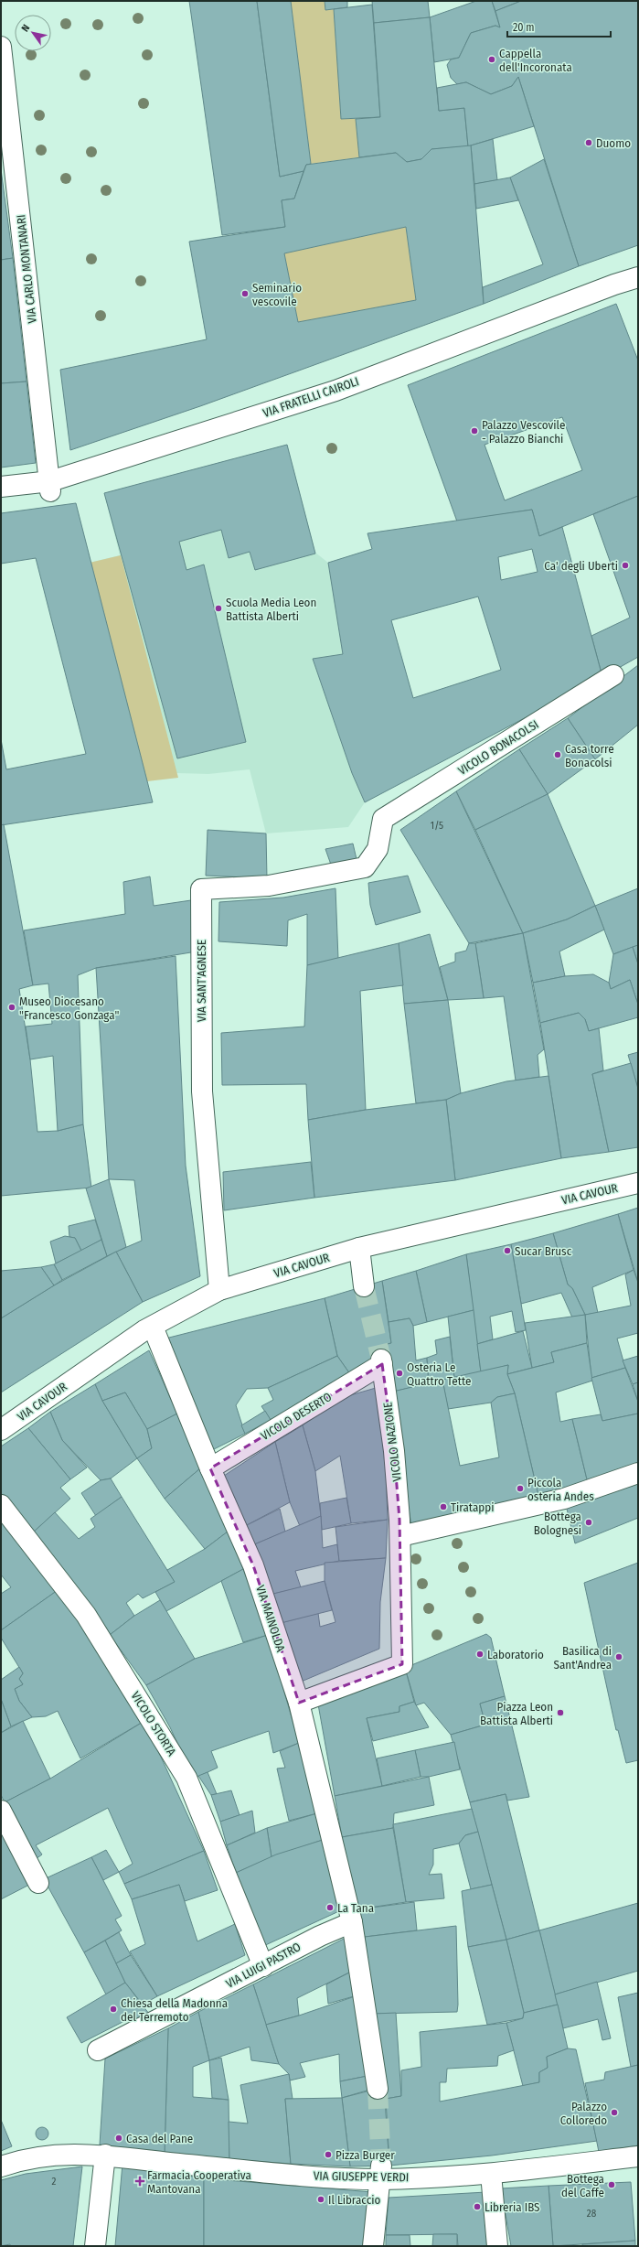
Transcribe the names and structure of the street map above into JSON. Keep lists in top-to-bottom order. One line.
{"streets":{"street":["VIA CARLO MONTANARI","VIA FRATELLI CAIROLI","VICOLO BONACOLSI","VIA SANT'AGNESE","VIA CAVOUR","VICOLO DESERTO","VICOLO NAZIONE","VIA MAINOLDA","VICOLO STORTA","VIA LUIGI PASTRO","VIA GIUSEPPE VERDI"]},"crossings":[["VIA CARLO MONTANARI","VIA FRATELLI CAIROLI"],["VICOLO BONACOLSI","VIA SANT'AGNESE"],["VIA SANT'AGNESE","VIA CAVOUR"],["VIA CAVOUR","VIA MAINOLDA"],["VICOLO DESERTO","VICOLO NAZIONE"],["VICOLO DESERTO","VIA MAINOLDA"],["VIA MAINOLDA","VIA LUIGI PASTRO"],["VICOLO STORTA","VIA LUIGI PASTRO"]],"places":{"other":["Cappella dell'Incoronata","Duomo","Seminario vescovile","Palazzo Vescovile - Palazzo Bianchi","Ca' degli Uberti","Scuola Media Leon Battista Alberti","Casa torre Bonacolsi","Museo Diocesano \"Francesco Gonzaga\"","Sucar Brusc","Osteria Le Quattro Tette","Piccola osteria Andes","Tiratappi","Bottega Bolognesi","Laboratorio","Basilica di Sant'Andrea","Piazza Leon Battista Alberti","La Tana","Chiesa della Madonna del Terremoto","Palazzo Colloredo","Casa del Pane","Pizza Burger","Bottega del Caffe","Il Libraccio","Libreria IBS"],"health":["Farmacia Cooperativa Mantovana"]},"house_numbers":["1/5","2","28"],"scale_bar":"20 m","north":"top left"}
